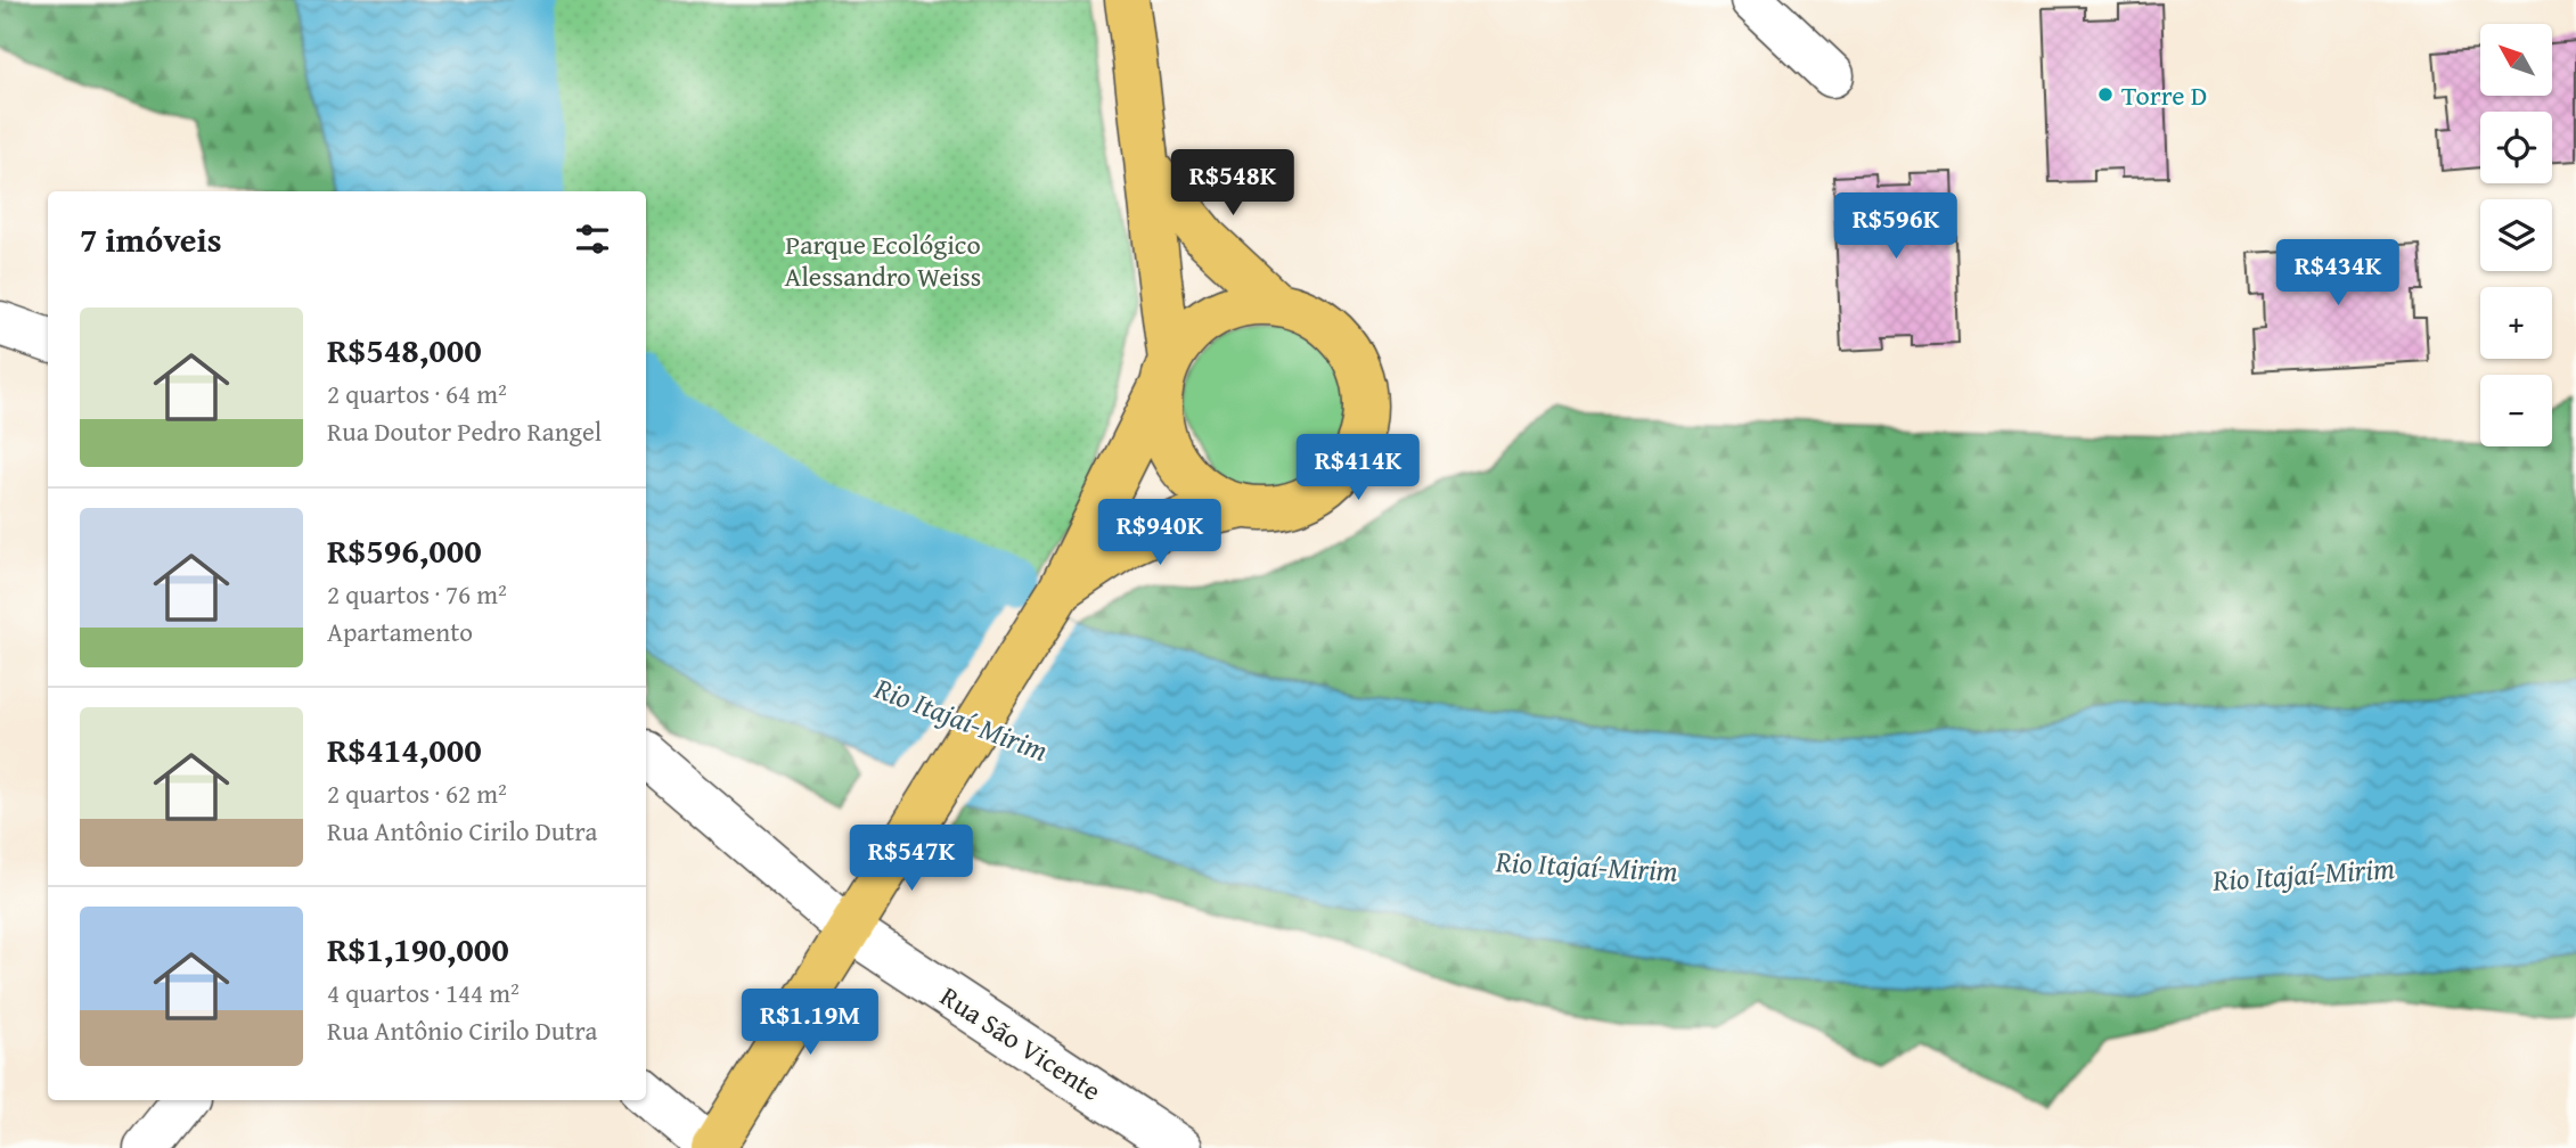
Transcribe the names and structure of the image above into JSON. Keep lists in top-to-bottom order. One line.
{"streets":{"street":["Rua São Vicente"]},"water":["Rio Itajaí-Mirim"],"parks":["Parque Ecológico Alessandro Weiss"],"places":["Torre D"],"north":"top left","page":{"map_buttons":["+","−"],"price":["R$548K","R$596K","R$434K","R$414K","R$940K","R$547K","R$1.19M"],"heading":"7 imóveis","list":[{"name":"R$548,000","note":"2 quartos · 64 m² · Rua Doutor Pedro Rangel"},{"name":"R$596,000","note":"2 quartos · 76 m² · Apartamento"},{"name":"R$414,000","note":"2 quartos · 62 m² · Rua Antônio Cirilo Dutra"},{"name":"R$1,190,000","note":"4 quartos · 144 m² · Rua Antônio Cirilo Dutra"}]}}
